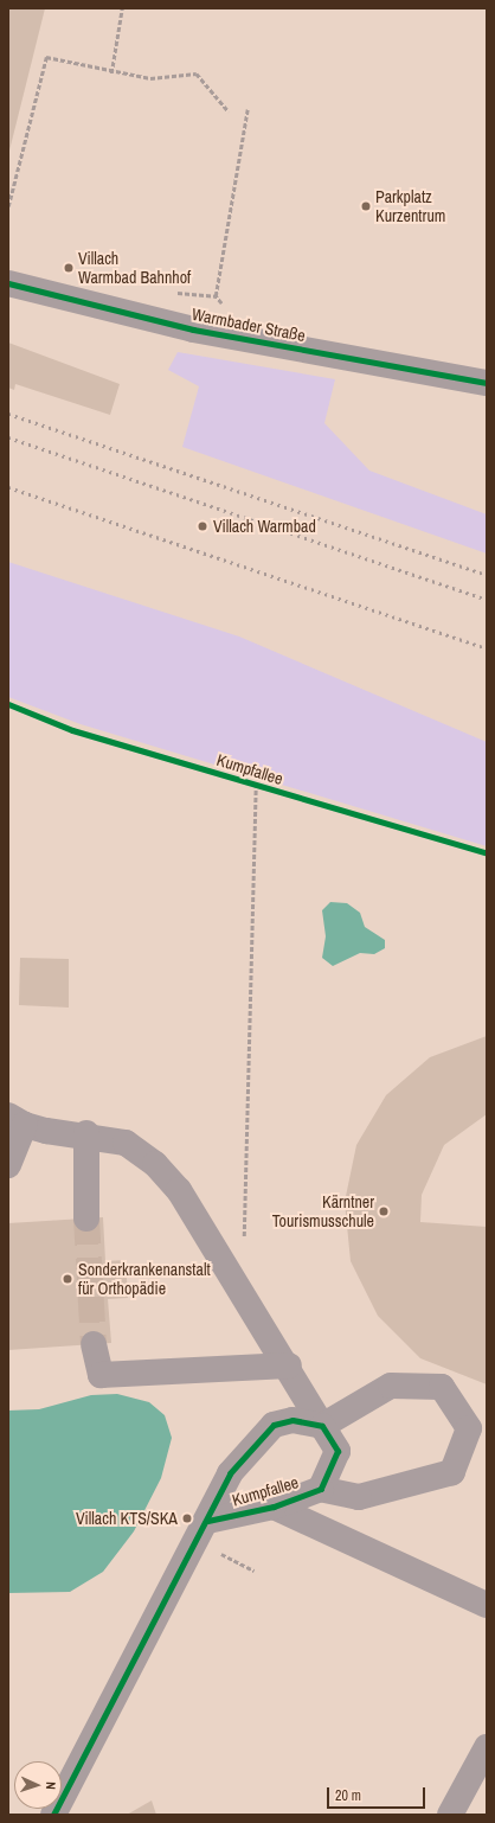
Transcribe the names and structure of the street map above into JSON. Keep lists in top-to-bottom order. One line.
{"streets":{"street":["Warmbader Straße","Kumpfallee"]},"places":["Parkplatz Kurzentrum","Villach Warmbad Bahnhof","Villach Warmbad","Kärntner Tourismusschule","Sonderkrankenanstalt für Orthopädie","Villach KTS/SKA"],"scale_bar":"20 m","north":"right"}
